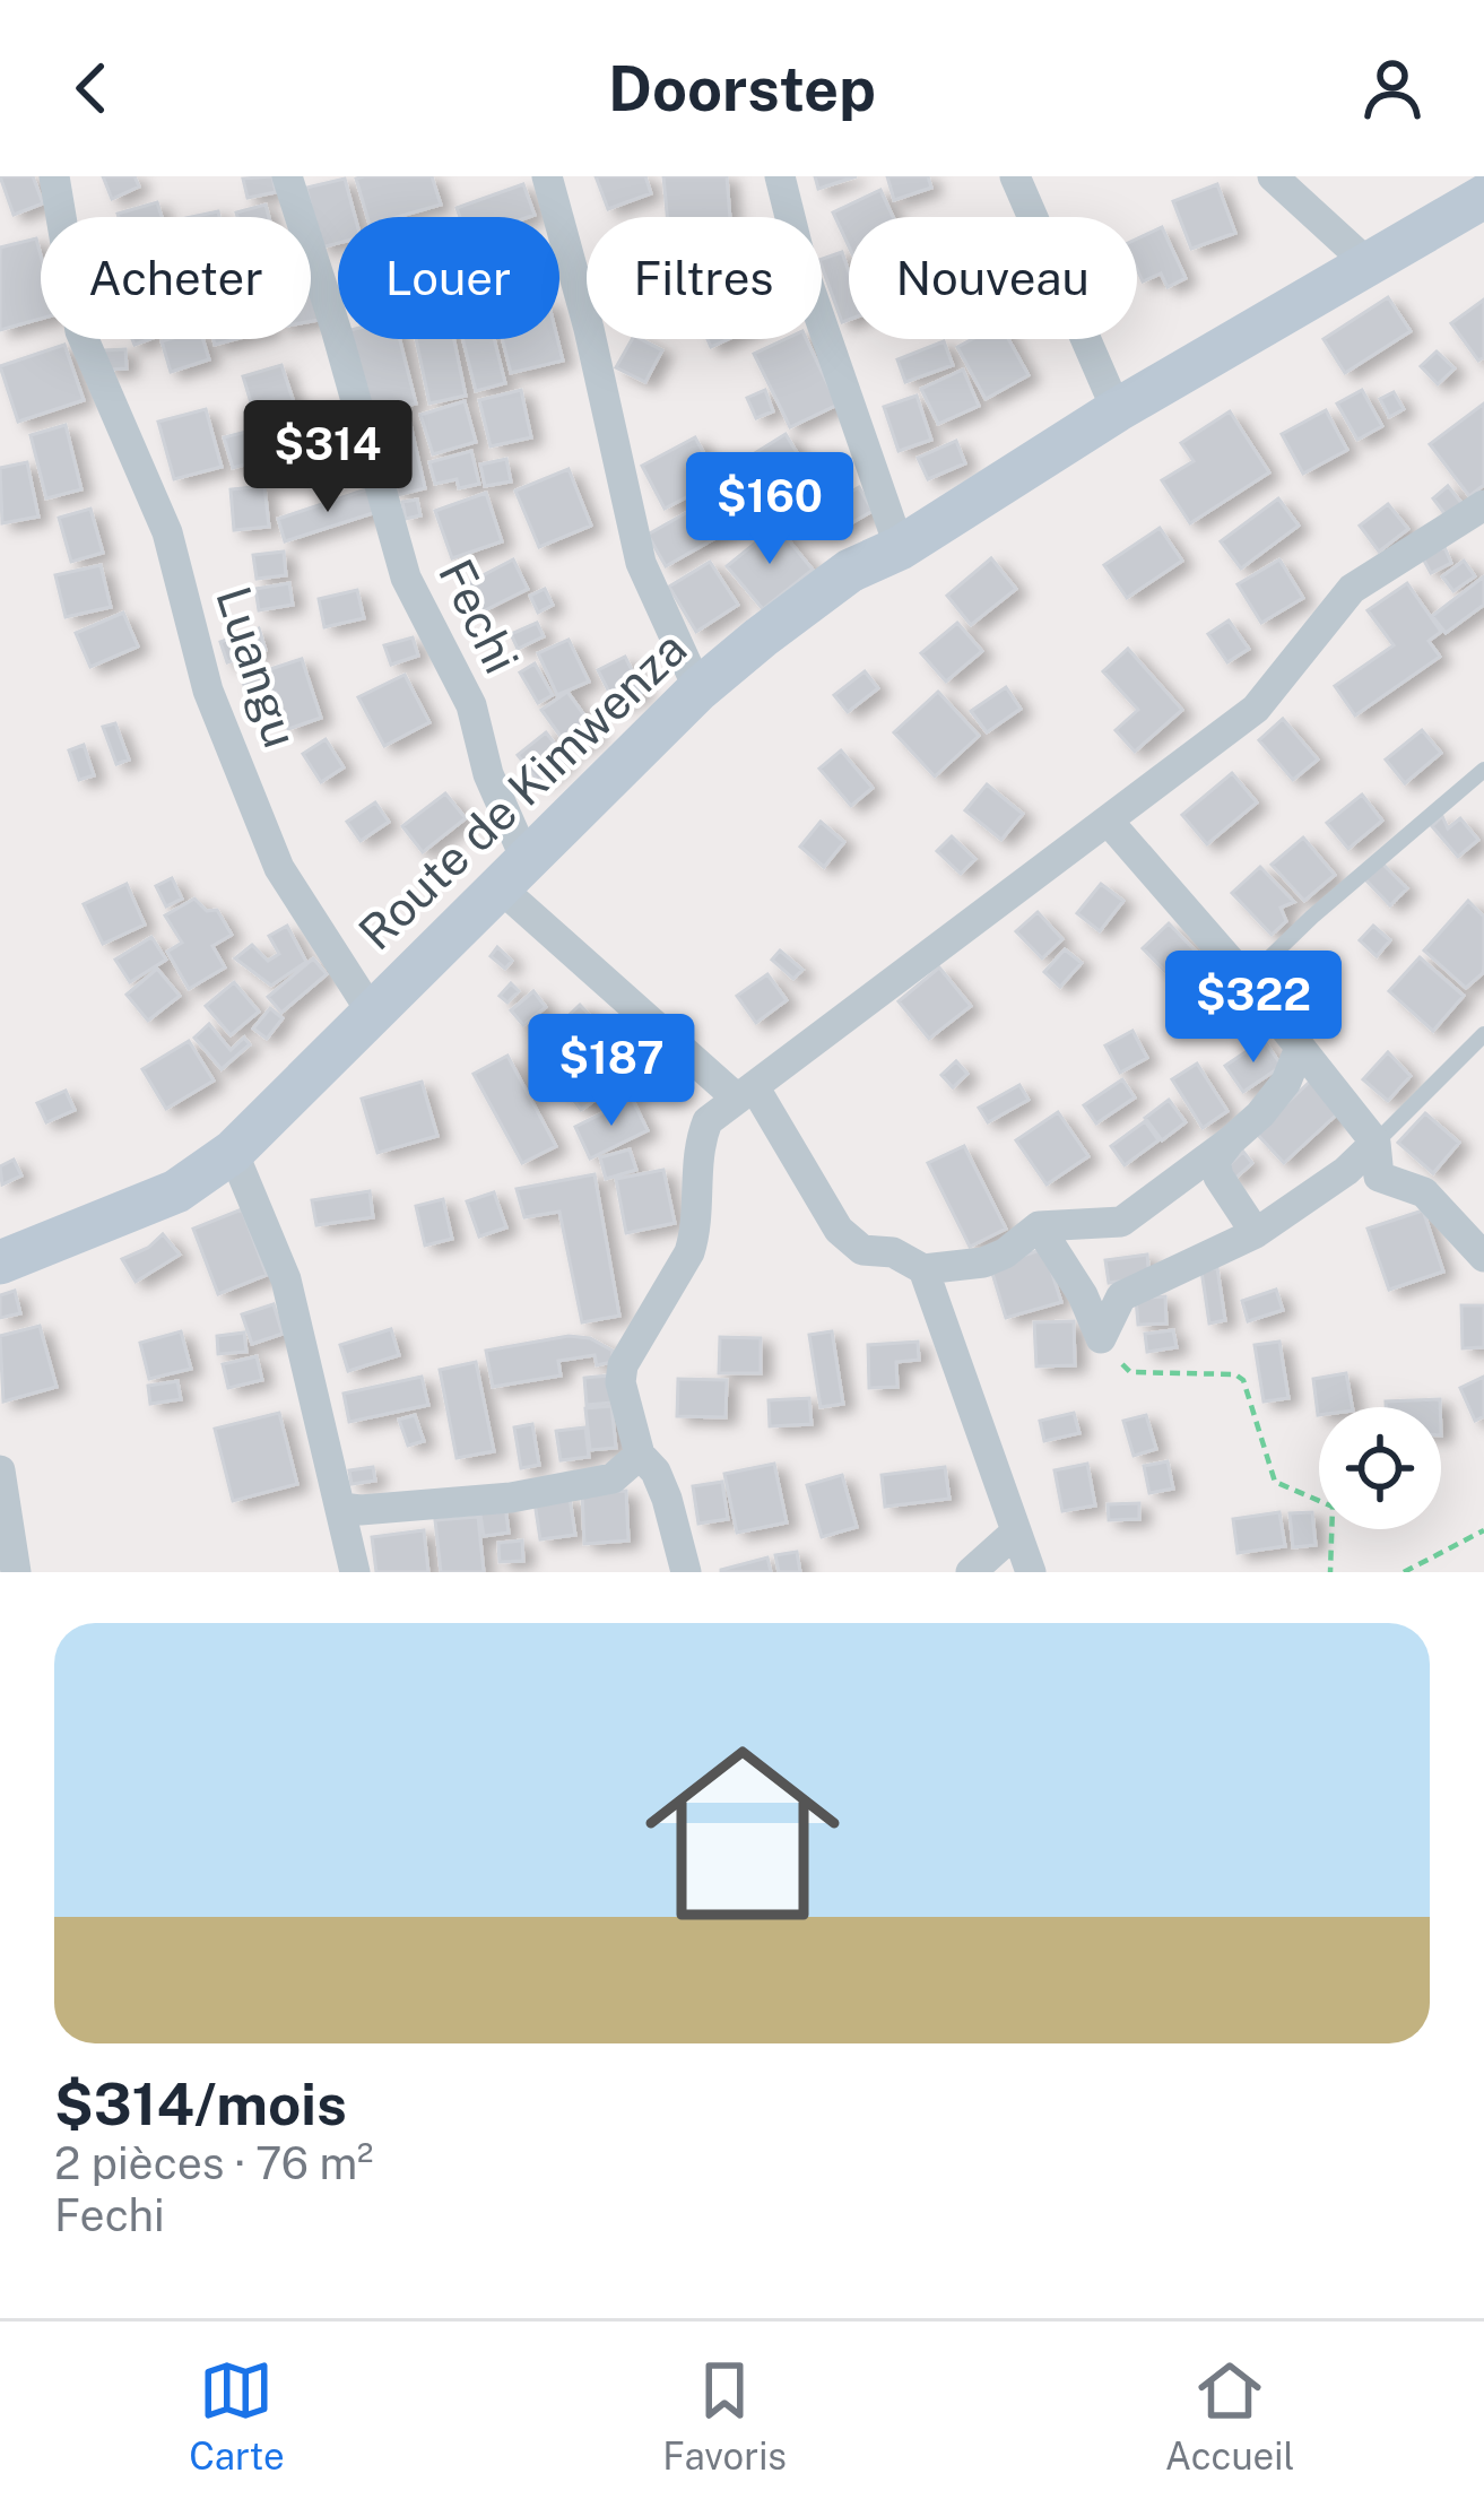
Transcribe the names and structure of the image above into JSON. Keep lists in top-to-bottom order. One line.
{"streets":{"street":["Fechi","Luangu","Route de Kimwenza"]},"crossings":[["Fechi","Route de Kimwenza"],["Luangu","Route de Kimwenza"]],"page":{"header":"Doorstep","chip":["Acheter","Louer","Filtres","Nouveau"],"price":["$314","$160","$322","$187"],"list":[{"name":"$314/mois","note":"2 pièces · 76 m² · Fechi"}],"tabs":["Carte","Favoris","Accueil"]}}
